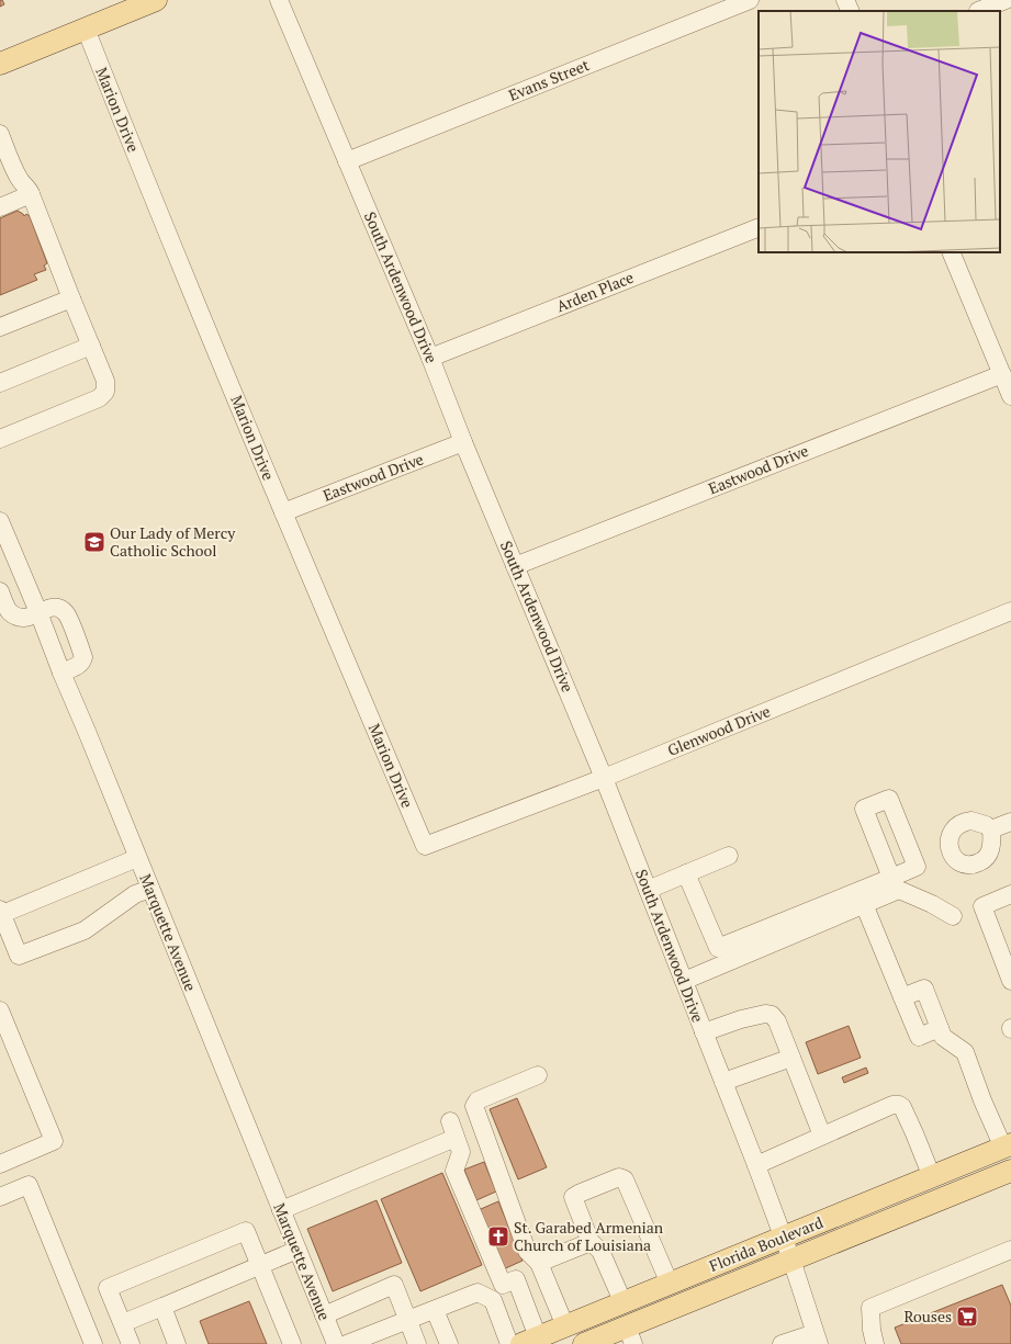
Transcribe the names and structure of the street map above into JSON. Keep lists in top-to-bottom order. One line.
{"streets":{"main road":["Florida Boulevard"],"street":["Evans Street","Marion Drive","South Ardenwood Drive","Arden Place","Eastwood Drive","Glenwood Drive","Marquette Avenue"]},"crossings":[["Evans Street","South Ardenwood Drive"],["Marion Drive","Eastwood Drive"],["Marion Drive","Glenwood Drive"],["South Ardenwood Drive","Arden Place"],["South Ardenwood Drive","Eastwood Drive"],["South Ardenwood Drive","Glenwood Drive"],["South Ardenwood Drive","Florida Boulevard"]],"places":{"school or university":["Our Lady of Mercy Catholic School"],"church":["St. Garabed Armenian Church of Louisiana"],"supermarket":["Rouses"]}}
